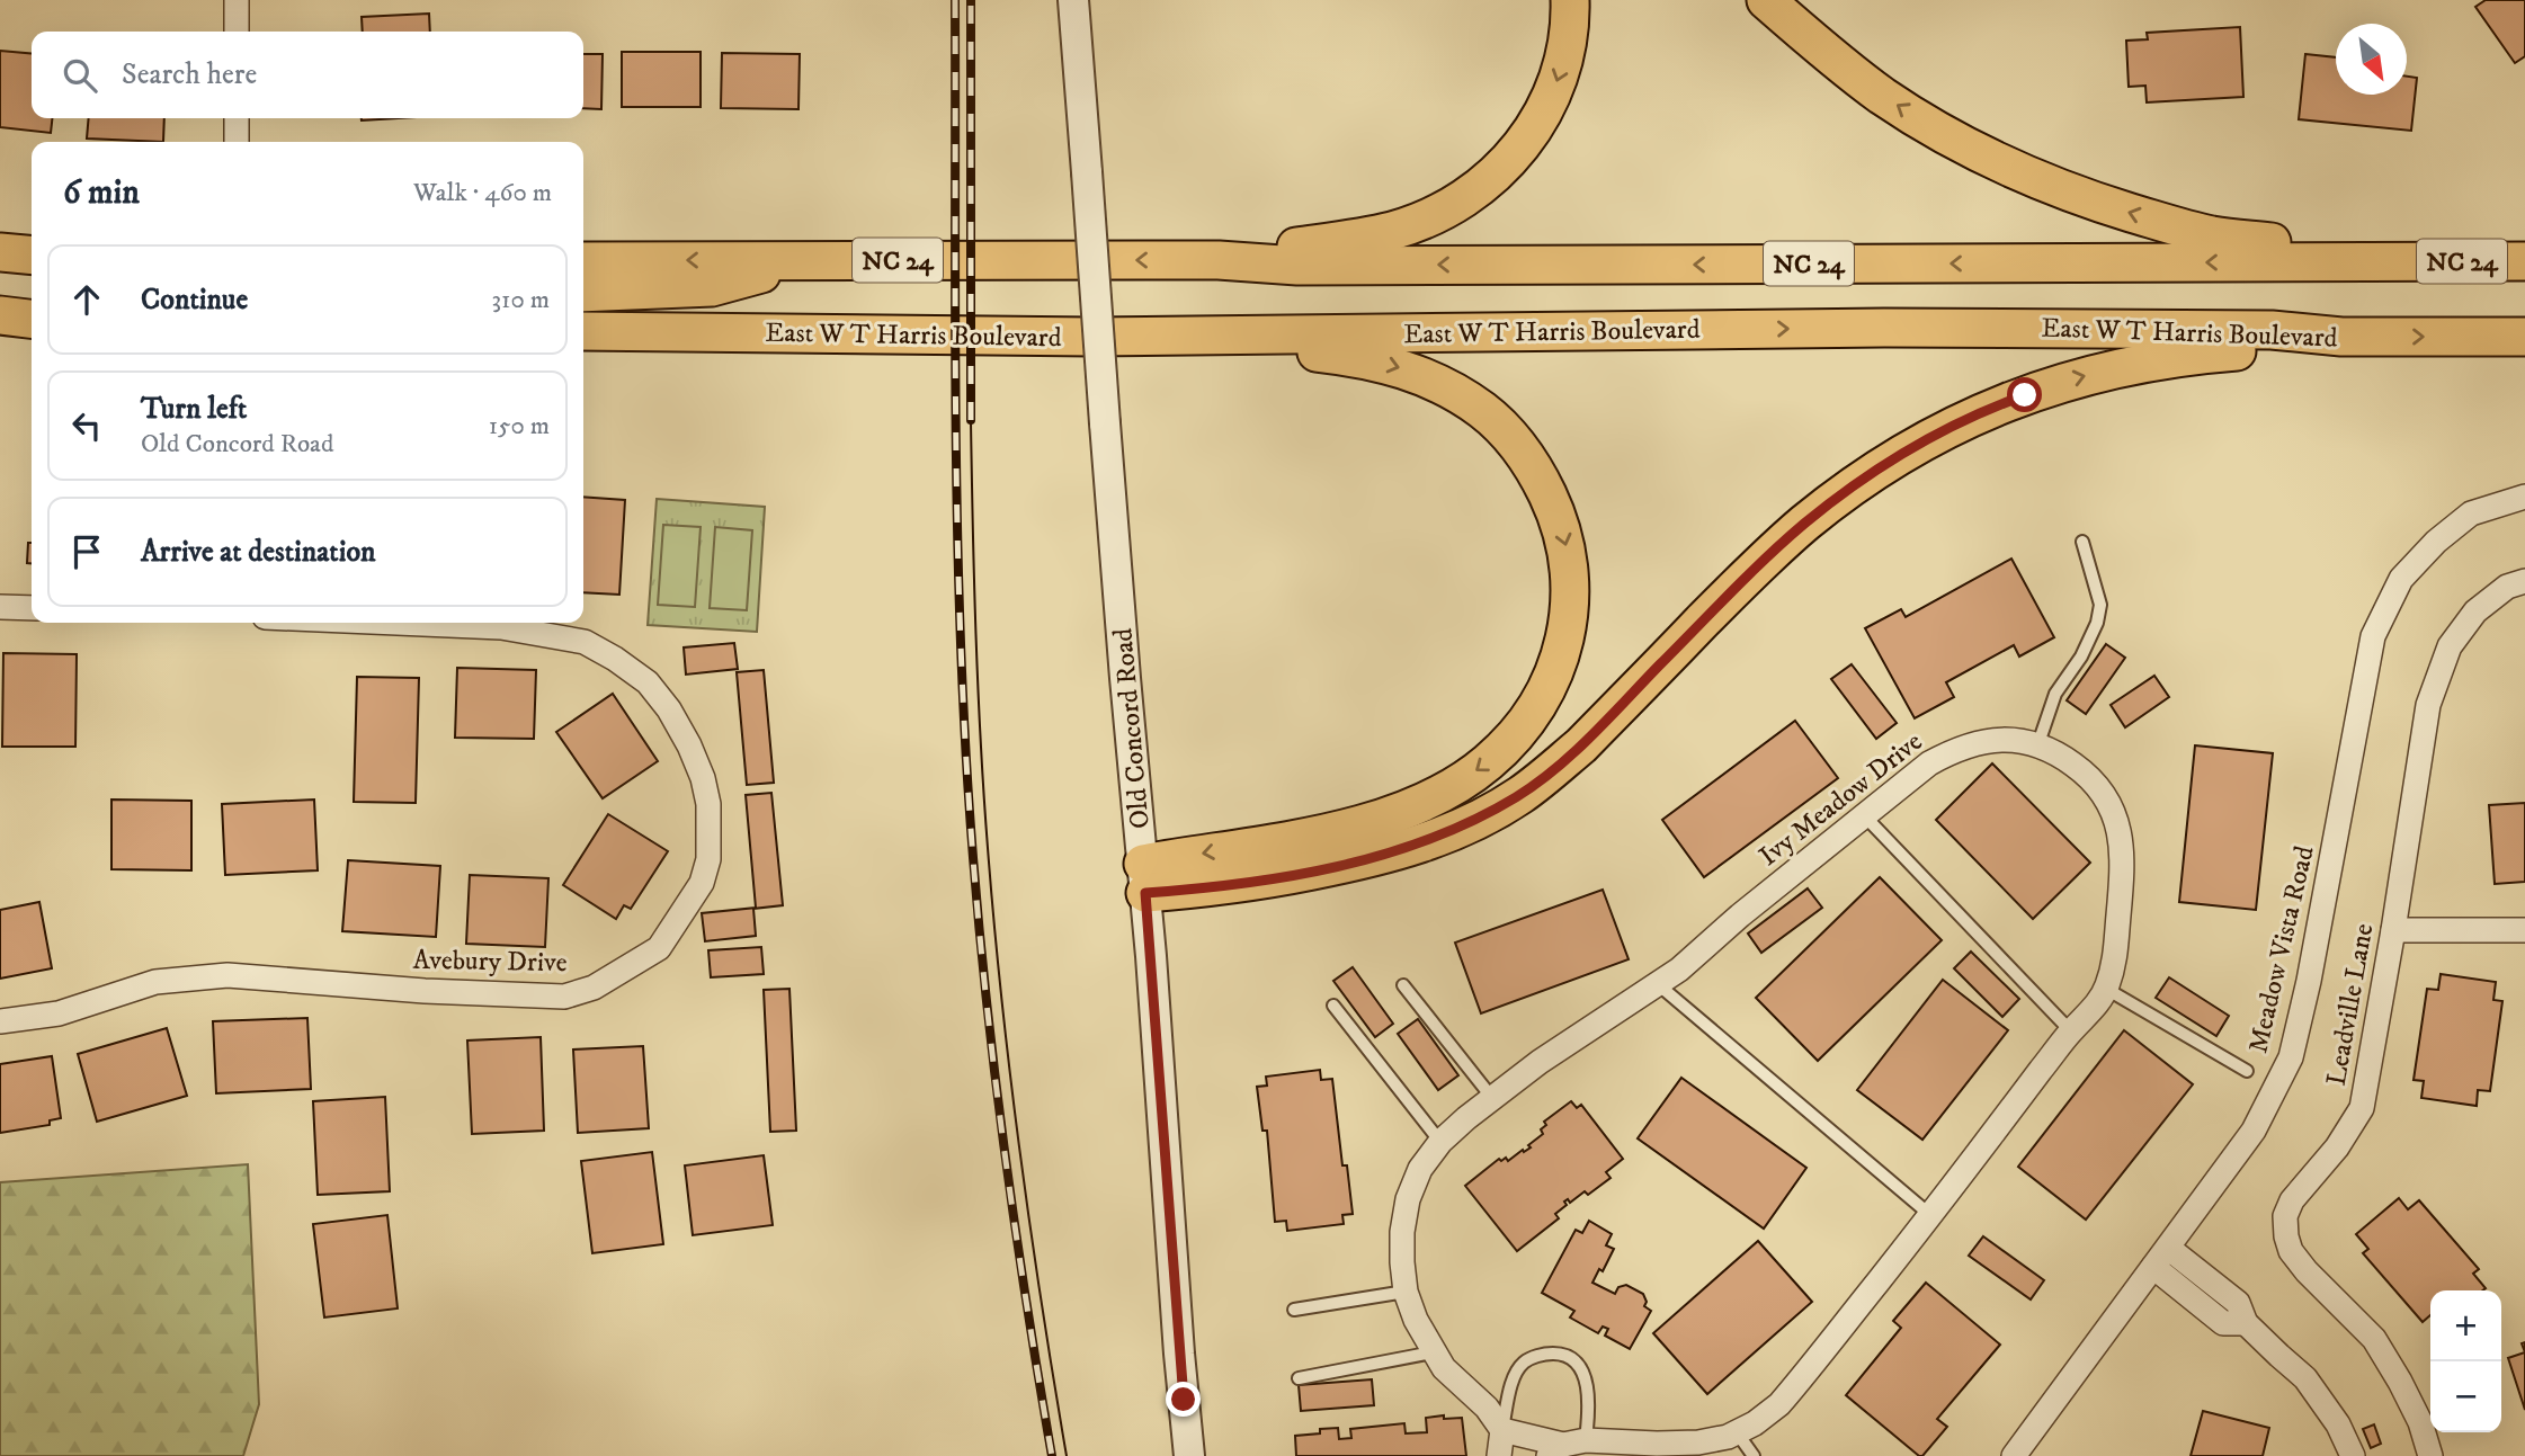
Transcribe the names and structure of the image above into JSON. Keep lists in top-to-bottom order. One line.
{"streets":{"main road":["NC 24","East W T Harris Boulevard"],"street":["Old Concord Road","Ivy Meadow Drive","Meadow Vista Road","Avebury Drive","Leadville Lane"]},"north":"bottom right","page":{"search":"Search here","heading":["6 min","Walk · 460 m"],"list":[["Continue","310 m"],["Turn left","Old Concord Road","150 m"],"Arrive at destination"],"map_buttons":["+","−"]}}
